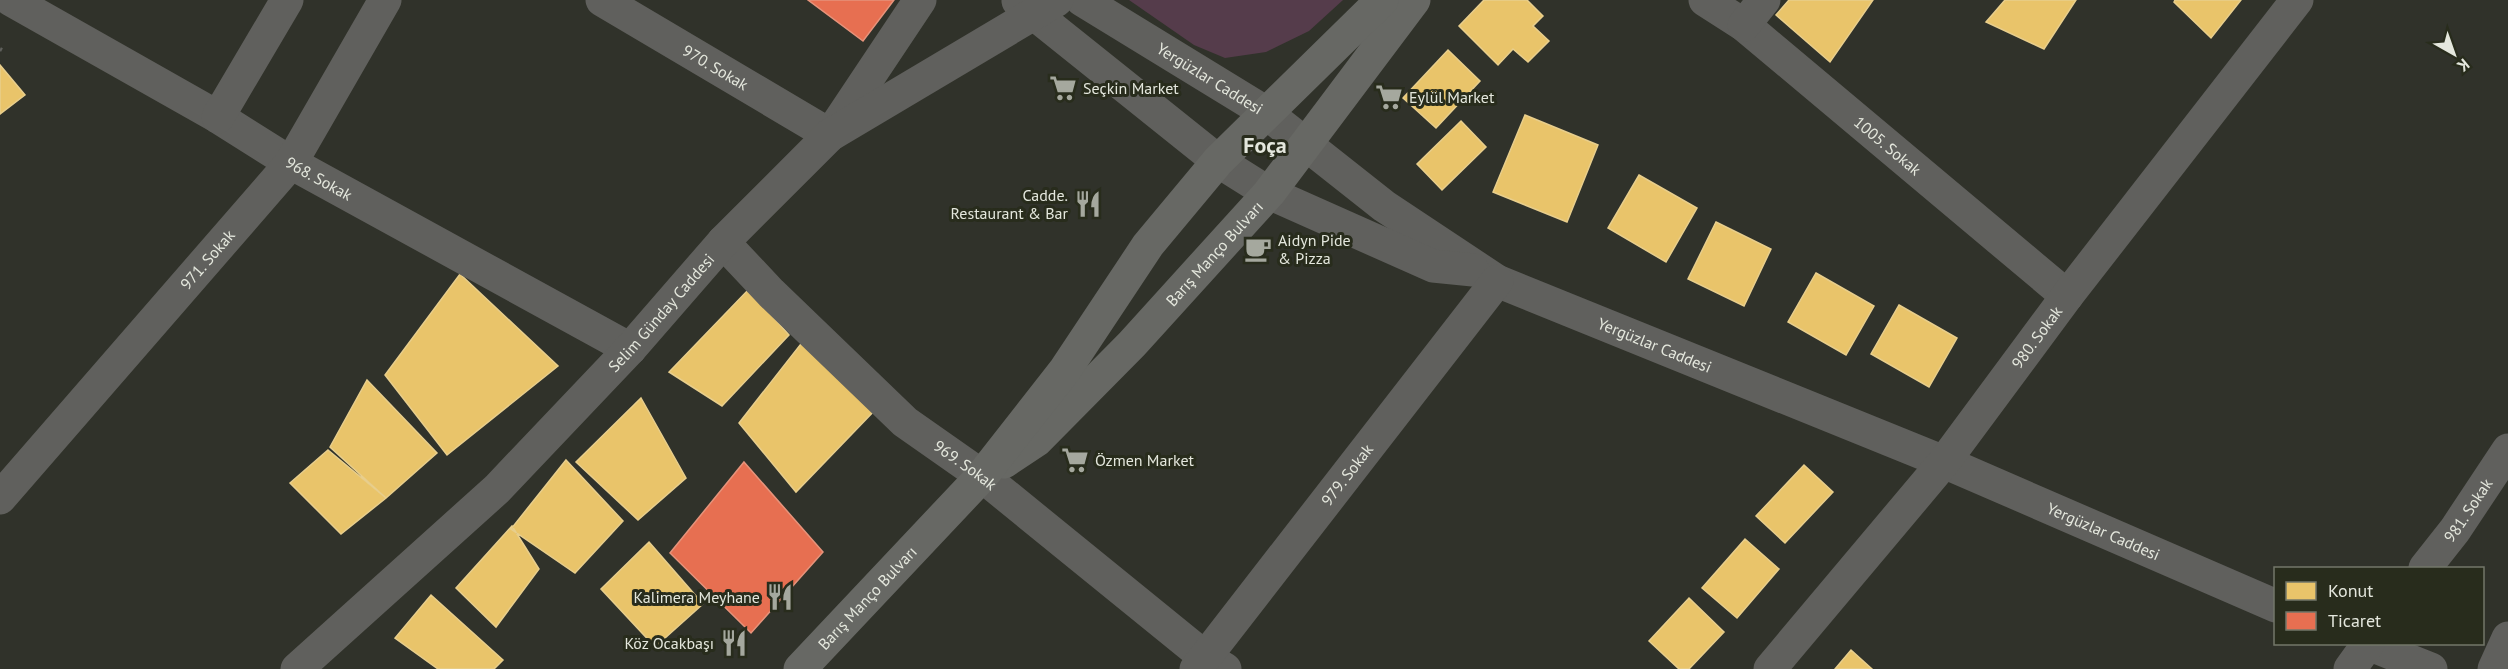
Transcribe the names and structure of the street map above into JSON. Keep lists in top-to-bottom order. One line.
{"streets":{"main road":["Barış Manço Bulvarı"],"street":["970. Sokak","Yergüzlar Caddesi","1005. Sokak","968. Sokak","971. Sokak","Selim Günday Caddesi","980. Sokak","969. Sokak","979. Sokak","981. Sokak"]},"crossings":[["970. Sokak","Selim Günday Caddesi"],["Yergüzlar Caddesi","Barış Manço Bulvarı"],["Yergüzlar Caddesi","980. Sokak"],["Yergüzlar Caddesi","979. Sokak"],["1005. Sokak","980. Sokak"],["968. Sokak","971. Sokak"],["968. Sokak","Selim Günday Caddesi"],["Barış Manço Bulvarı","969. Sokak"],["Selim Günday Caddesi","969. Sokak"],["969. Sokak","979. Sokak"]],"districts":["Foça"],"places":{"supermarket":["Seçkin Market","Eylül Market","Özmen Market"],"restaurant":["Cadde. Restaurant & Bar","Kalimera Meyhane","Köz Ocakbaşı"],"cafe":["Aidyn Pide & Pizza"]},"legend":["Konut","Ticaret"],"north":"bottom right"}
